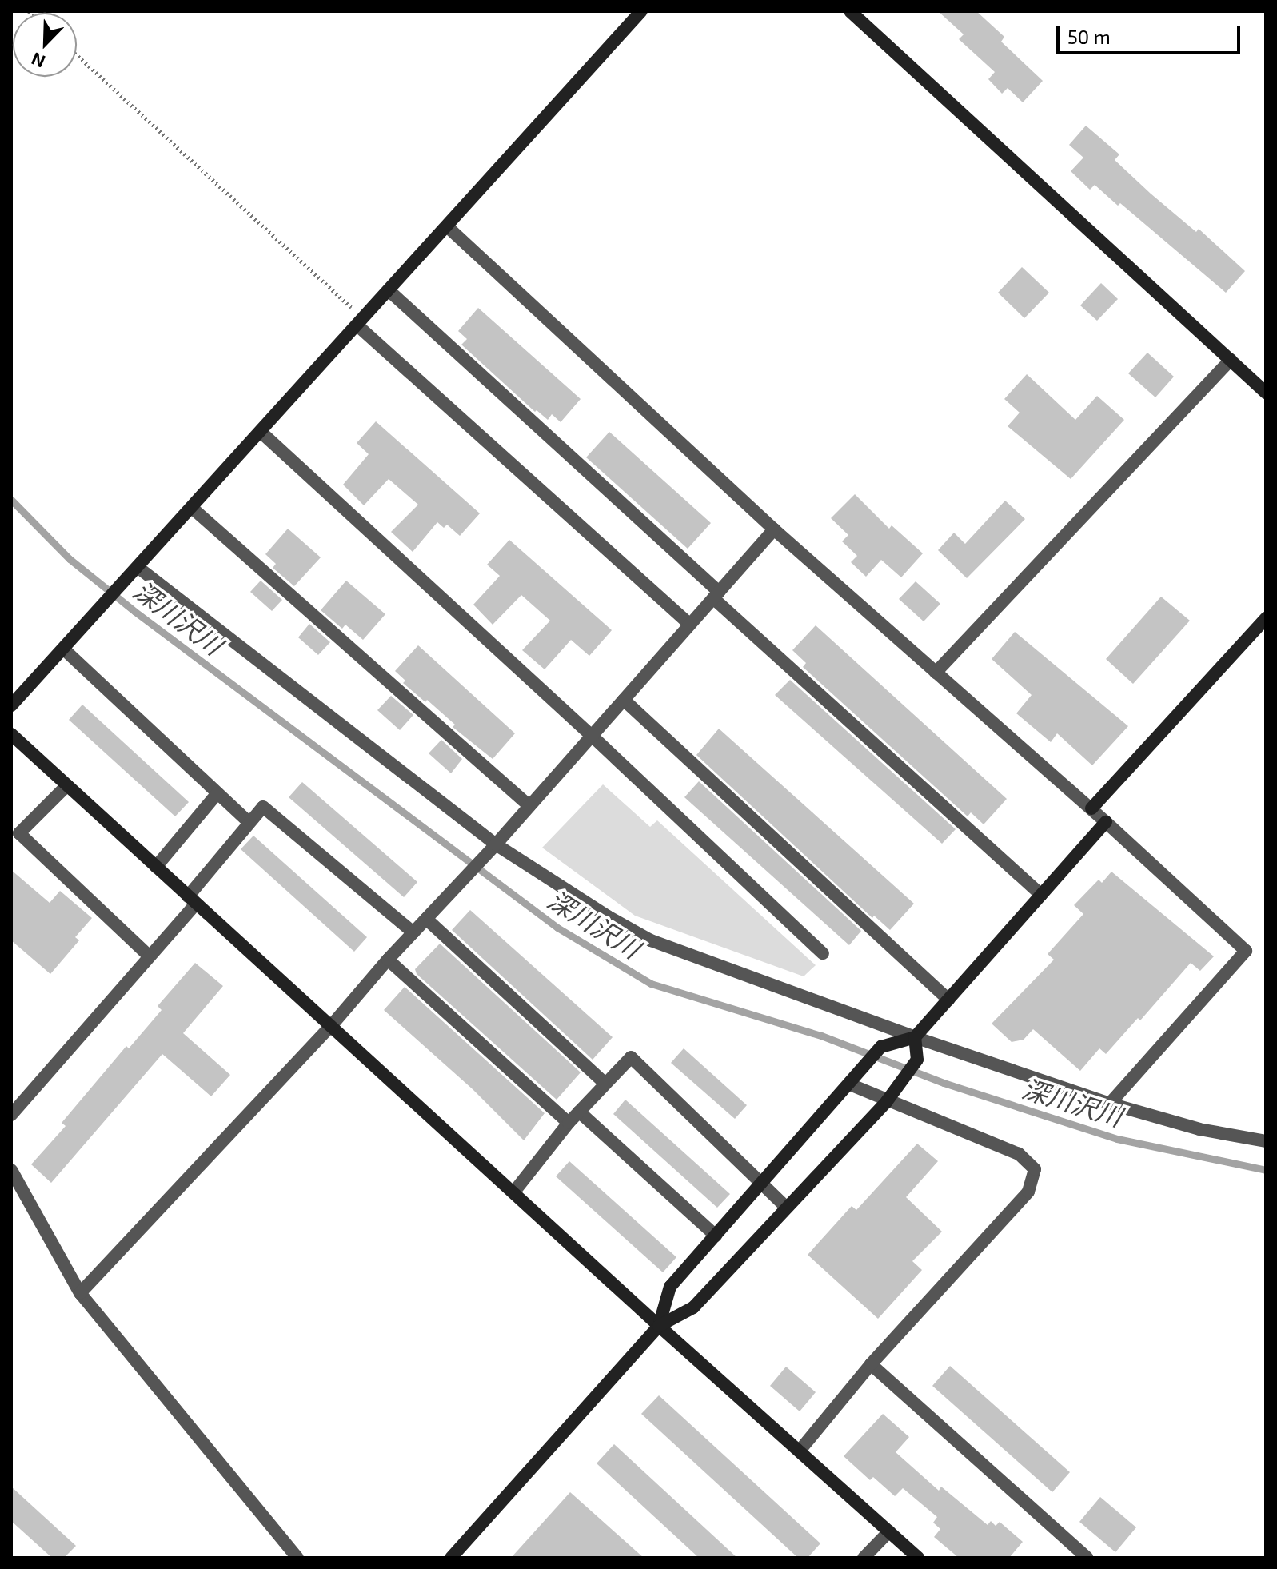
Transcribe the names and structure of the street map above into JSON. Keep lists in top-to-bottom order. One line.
{"water":["深川沢川"],"scale_bar":"50 m","north":"bottom left"}
